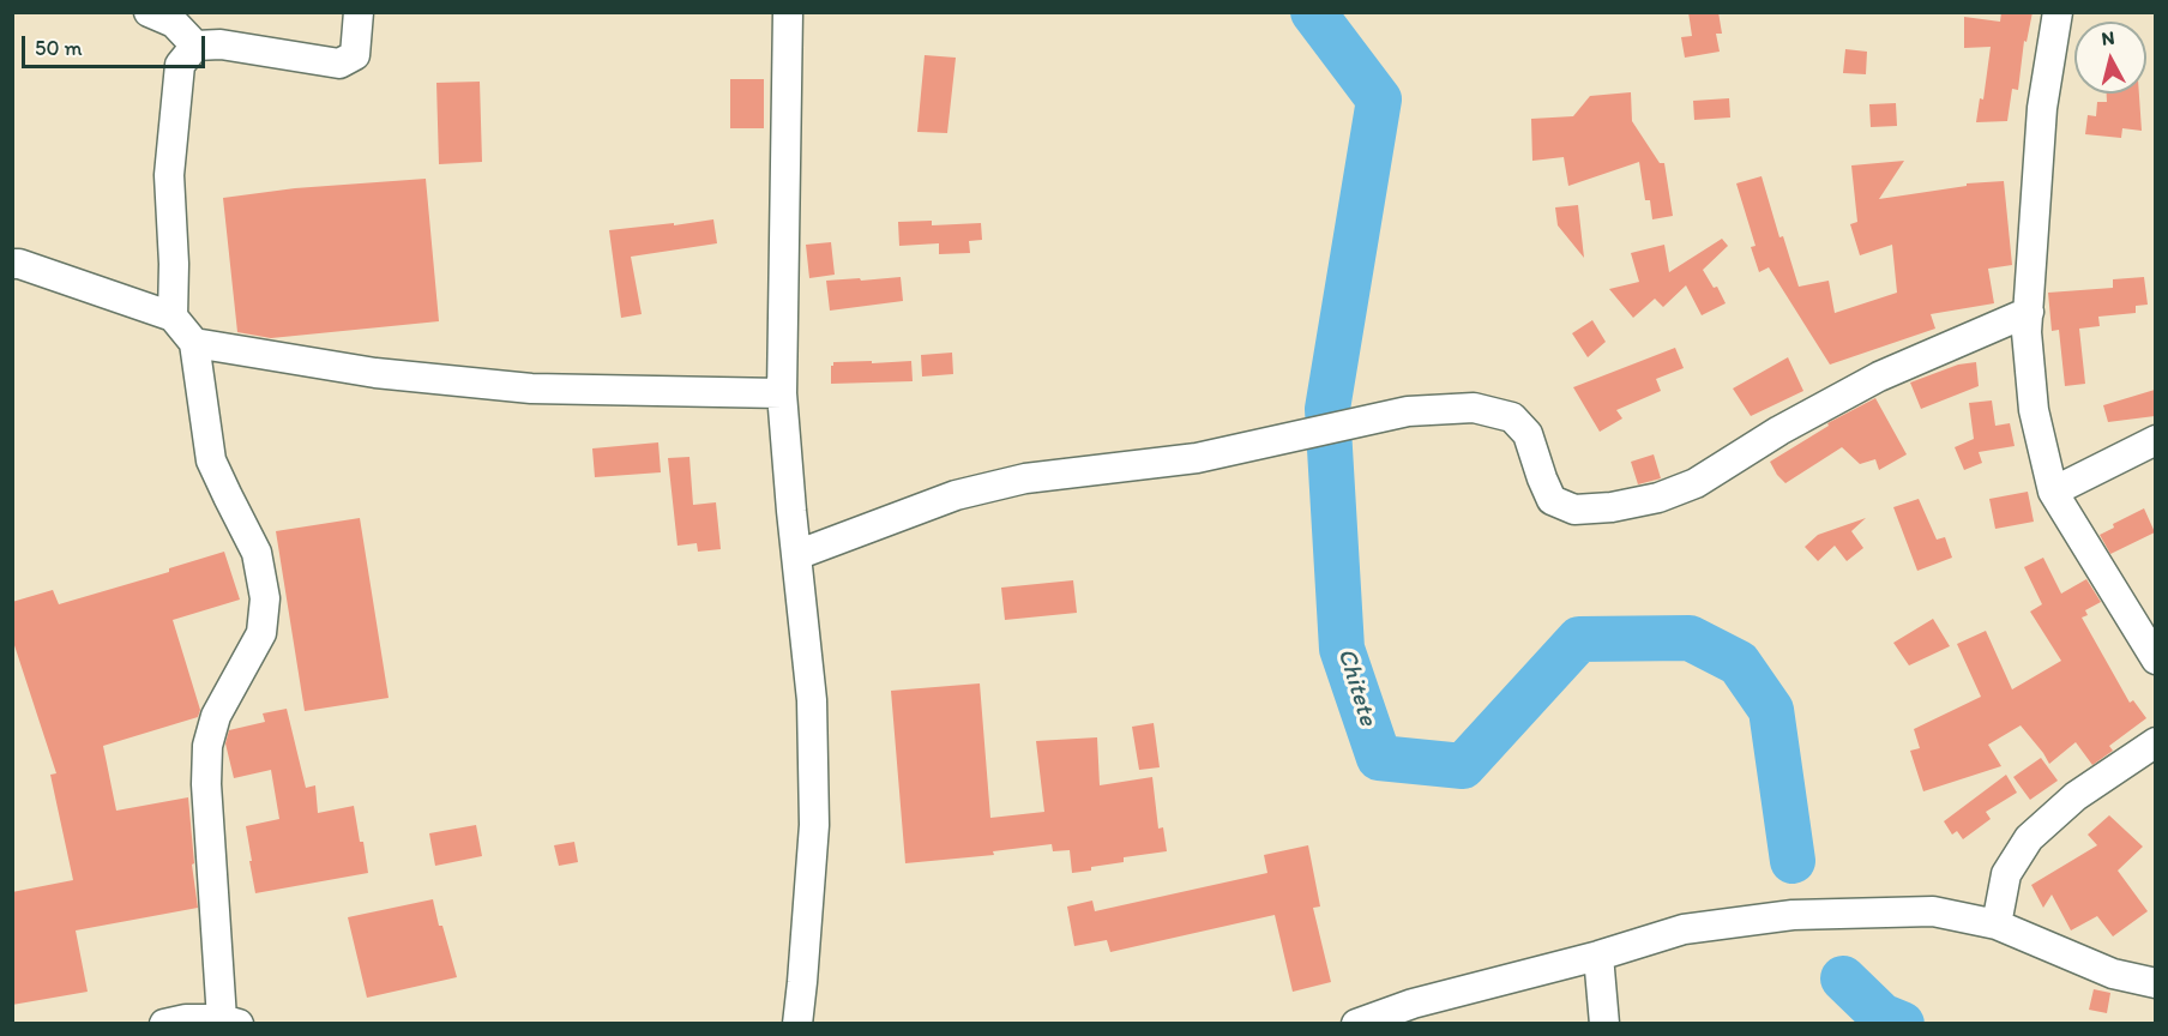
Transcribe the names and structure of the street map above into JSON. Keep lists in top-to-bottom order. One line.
{"water":["Chitete"],"scale_bar":"50 m","north":"top"}
